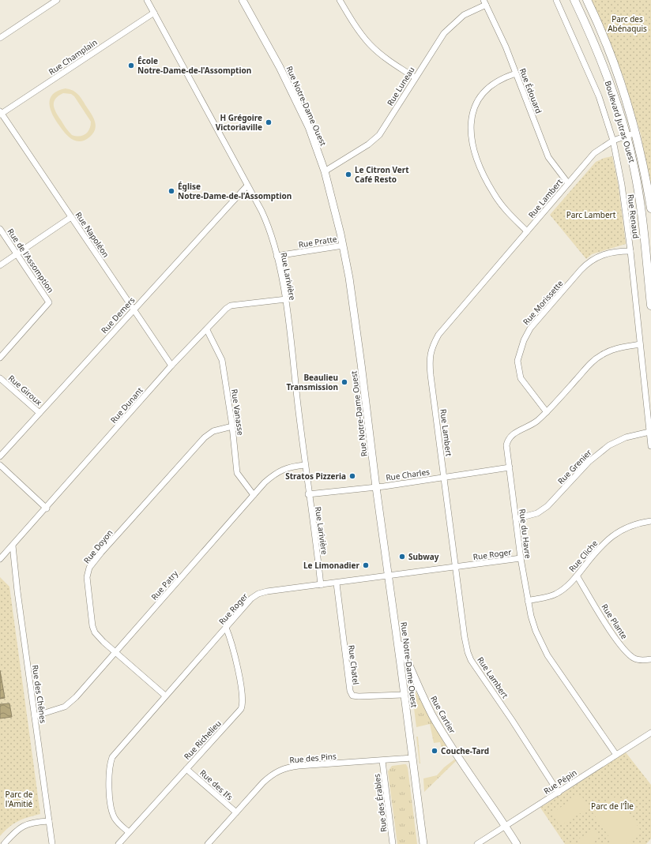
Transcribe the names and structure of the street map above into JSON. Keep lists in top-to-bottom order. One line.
{"streets":{"main road":["Boulevard Jutras Ouest"],"street":["Rue Champlain","Rue Luneau","Rue Édouard","Rue Notre-Dame Ouest","Rue Lambert","Rue Renaud","Rue Napoléon","Rue Pratte","Rue de l'Assomption","Rue Larivière","Rue Morissette","Rue Demers","Rue Giroux","Rue Dunant","Rue Vanasse","Rue Grenier","Rue Charles","Rue du Havre","Rue Doyon","Rue Roger","Rue Cliche","Rue Patry","Rue Plante","Rue Chatel","Rue des Chênes","Rue Cartier","Rue Richelieu","Rue des Pins","Rue Pépin","Rue des Ifs","Rue des Érables"]},"crossings":[["Rue Champlain","Rue Napoléon"],["Rue Champlain","Rue Larivière"],["Rue Luneau","Rue Édouard"],["Rue Luneau","Rue Notre-Dame Ouest"],["Rue Édouard","Rue Lambert"],["Rue Notre-Dame Ouest","Rue Pratte"],["Rue Notre-Dame Ouest","Rue Charles"],["Rue Notre-Dame Ouest","Rue Roger"],["Rue Notre-Dame Ouest","Rue Chatel"],["Rue Notre-Dame Ouest","Rue Cartier"],["Rue Notre-Dame Ouest","Rue des Pins"],["Boulevard Jutras Ouest","Rue Lambert"],["Rue Lambert","Rue Renaud"],["Rue Lambert","Rue Charles"],["Rue Lambert","Rue Roger"],["Rue Lambert","Rue Pépin"],["Rue Renaud","Rue Morissette"],["Rue Renaud","Rue Grenier"],["Rue Renaud","Rue du Havre"],["Rue Napoléon","Rue Demers"],["Rue Napoléon","Rue Dunant"],["Rue Pratte","Rue Larivière"],["Rue Larivière","Rue Demers"],["Rue Larivière","Rue Dunant"],["Rue Larivière","Rue Charles"],["Rue Larivière","Rue Roger"],["Rue Larivière","Rue Patry"],["Rue Morissette","Rue du Havre"],["Rue Demers","Rue Giroux"],["Rue Dunant","Rue Vanasse"],["Rue Dunant","Rue des Chênes"],["Rue Vanasse","Rue Doyon"],["Rue Vanasse","Rue Patry"],["Rue Grenier","Rue du Havre"],["Rue Charles","Rue du Havre"],["Rue du Havre","Rue Roger"],["Rue du Havre","Rue Cliche"],["Rue du Havre","Rue Pépin"],["Rue Doyon","Rue Roger"],["Rue Doyon","Rue Patry"],["Rue Roger","Rue Chatel"],["Rue Roger","Rue Richelieu"],["Rue Cliche","Rue Plante"],["Rue Patry","Rue des Chênes"],["Rue Cartier","Rue Pépin"],["Rue Richelieu","Rue des Ifs"],["Rue des Pins","Rue des Ifs"],["Rue des Pins","Rue des Érables"]],"parks":["Parc des Abénaquis","Parc Lambert","Parc de l'Amitié","Parc de l'Île"],"places":["École Notre-Dame-de-l'Assomption","H Grégoire Victoriaville","Le Citron Vert Café Resto","Église Notre-Dame-de-l'Assomption","Beaulieu Transmission","Stratos Pizzeria","Subway","Le Limonadier","Couche-Tard"]}
